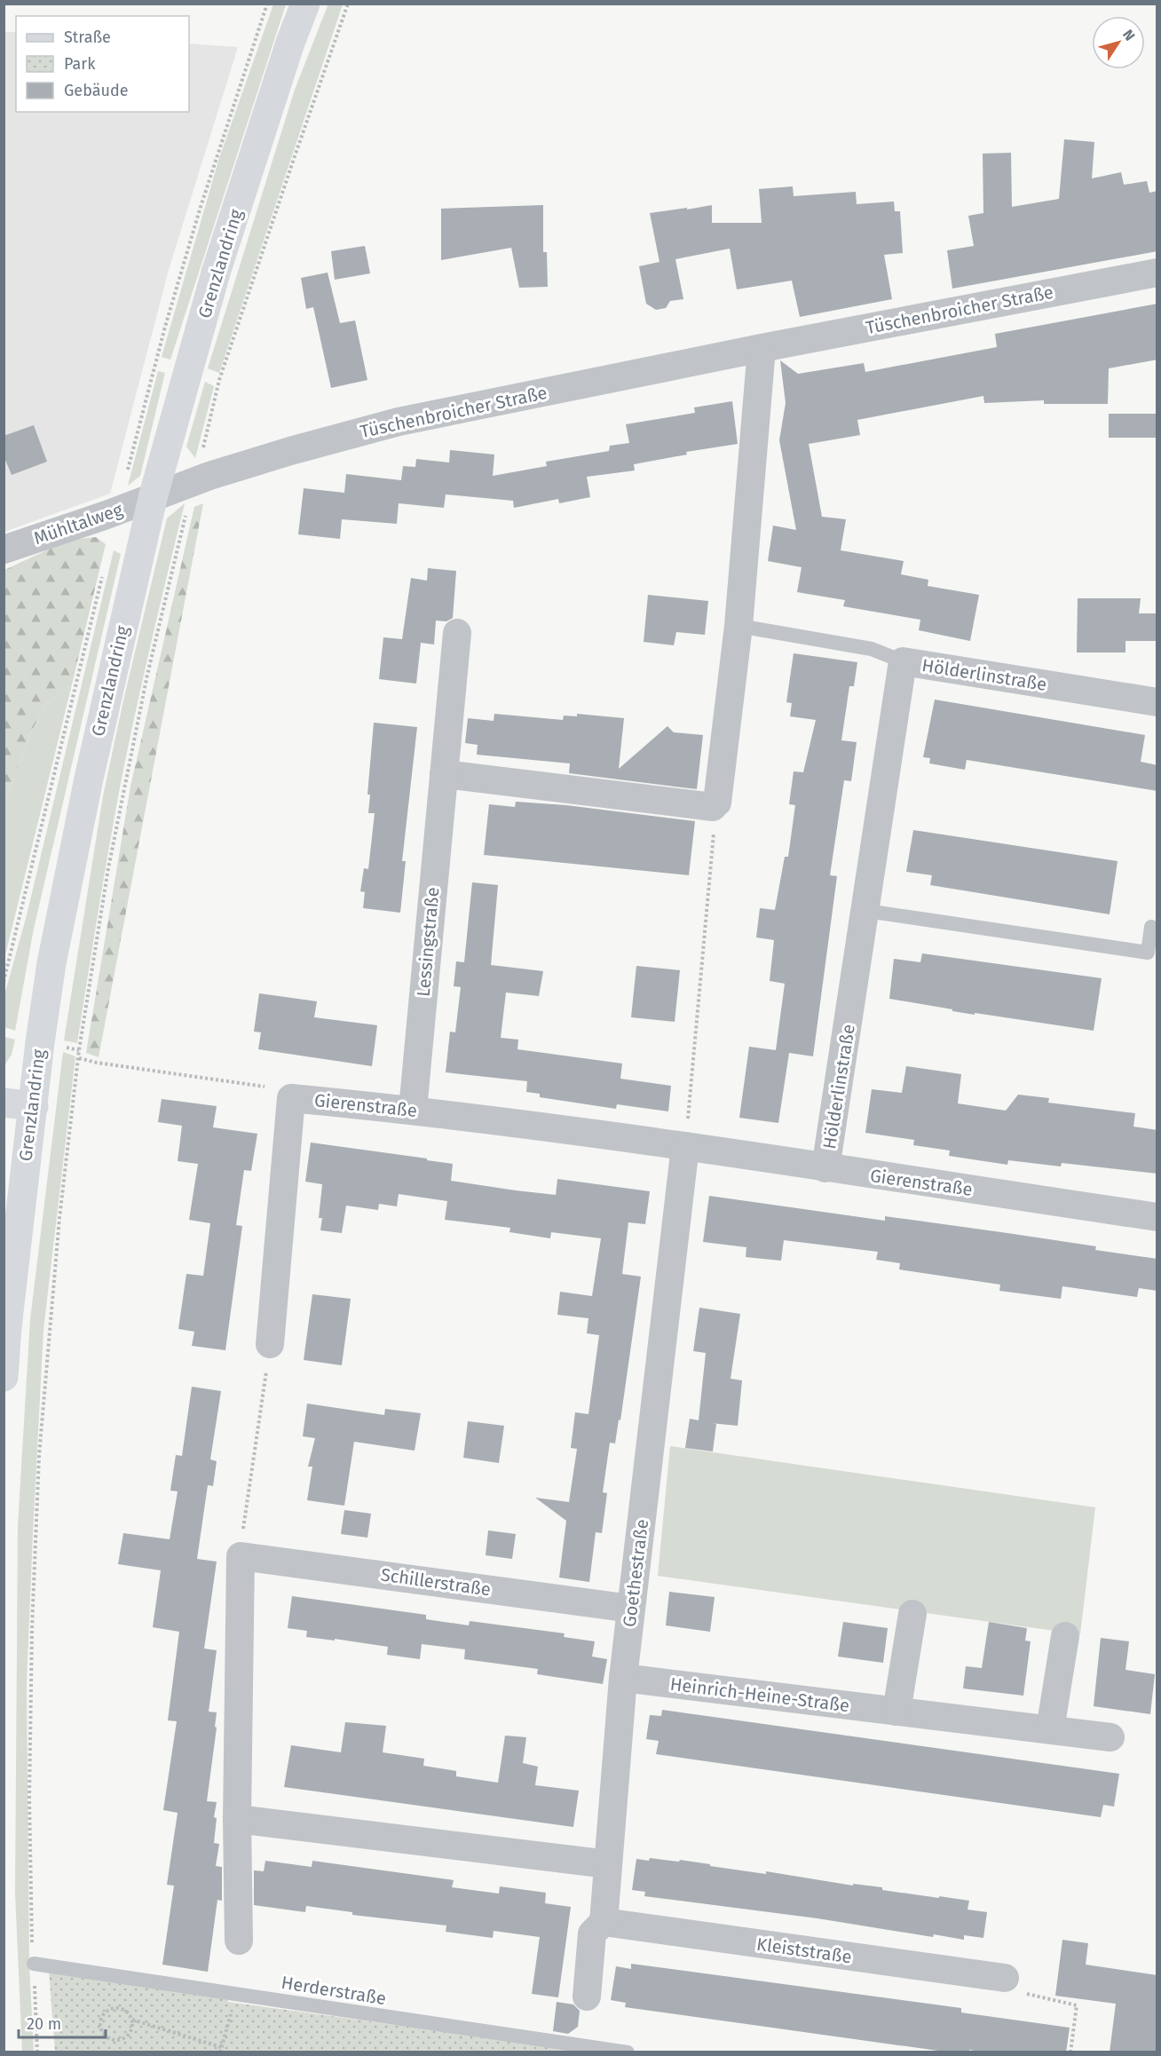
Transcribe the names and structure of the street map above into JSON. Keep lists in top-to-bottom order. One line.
{"streets":{"main road":["Grenzlandring"],"street":["Tüschenbroicher Straße","Mühltalweg","Hölderlinstraße","Lessingstraße","Gierenstraße","Goethestraße","Schillerstraße","Heinrich-Heine-Straße","Kleiststraße"],"lane":["Herderstraße"]},"crossings":[["Grenzlandring","Tüschenbroicher Straße"],["Grenzlandring","Mühltalweg"],["Tüschenbroicher Straße","Mühltalweg"],["Hölderlinstraße","Gierenstraße"],["Lessingstraße","Gierenstraße"],["Gierenstraße","Goethestraße"],["Goethestraße","Schillerstraße"],["Goethestraße","Heinrich-Heine-Straße"],["Goethestraße","Kleiststraße"]],"legend":["Straße","Park","Gebäude"],"scale_bar":"20 m","north":"top right"}
